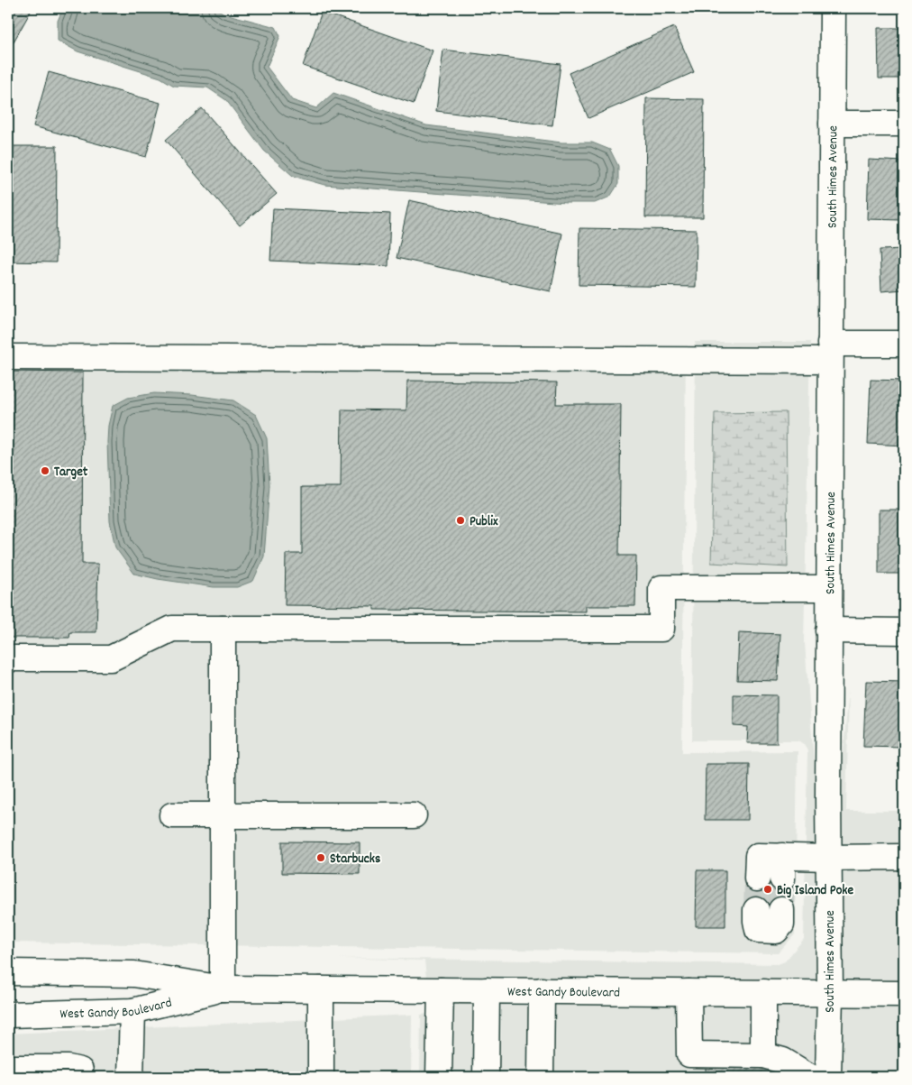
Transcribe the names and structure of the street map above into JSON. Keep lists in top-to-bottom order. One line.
{"streets":{"street":["South Himes Avenue","West Gandy Boulevard"]},"crossings":[["South Himes Avenue","West Gandy Boulevard"]],"places":["Target","Publix","Starbucks","Big Island Poke"]}
